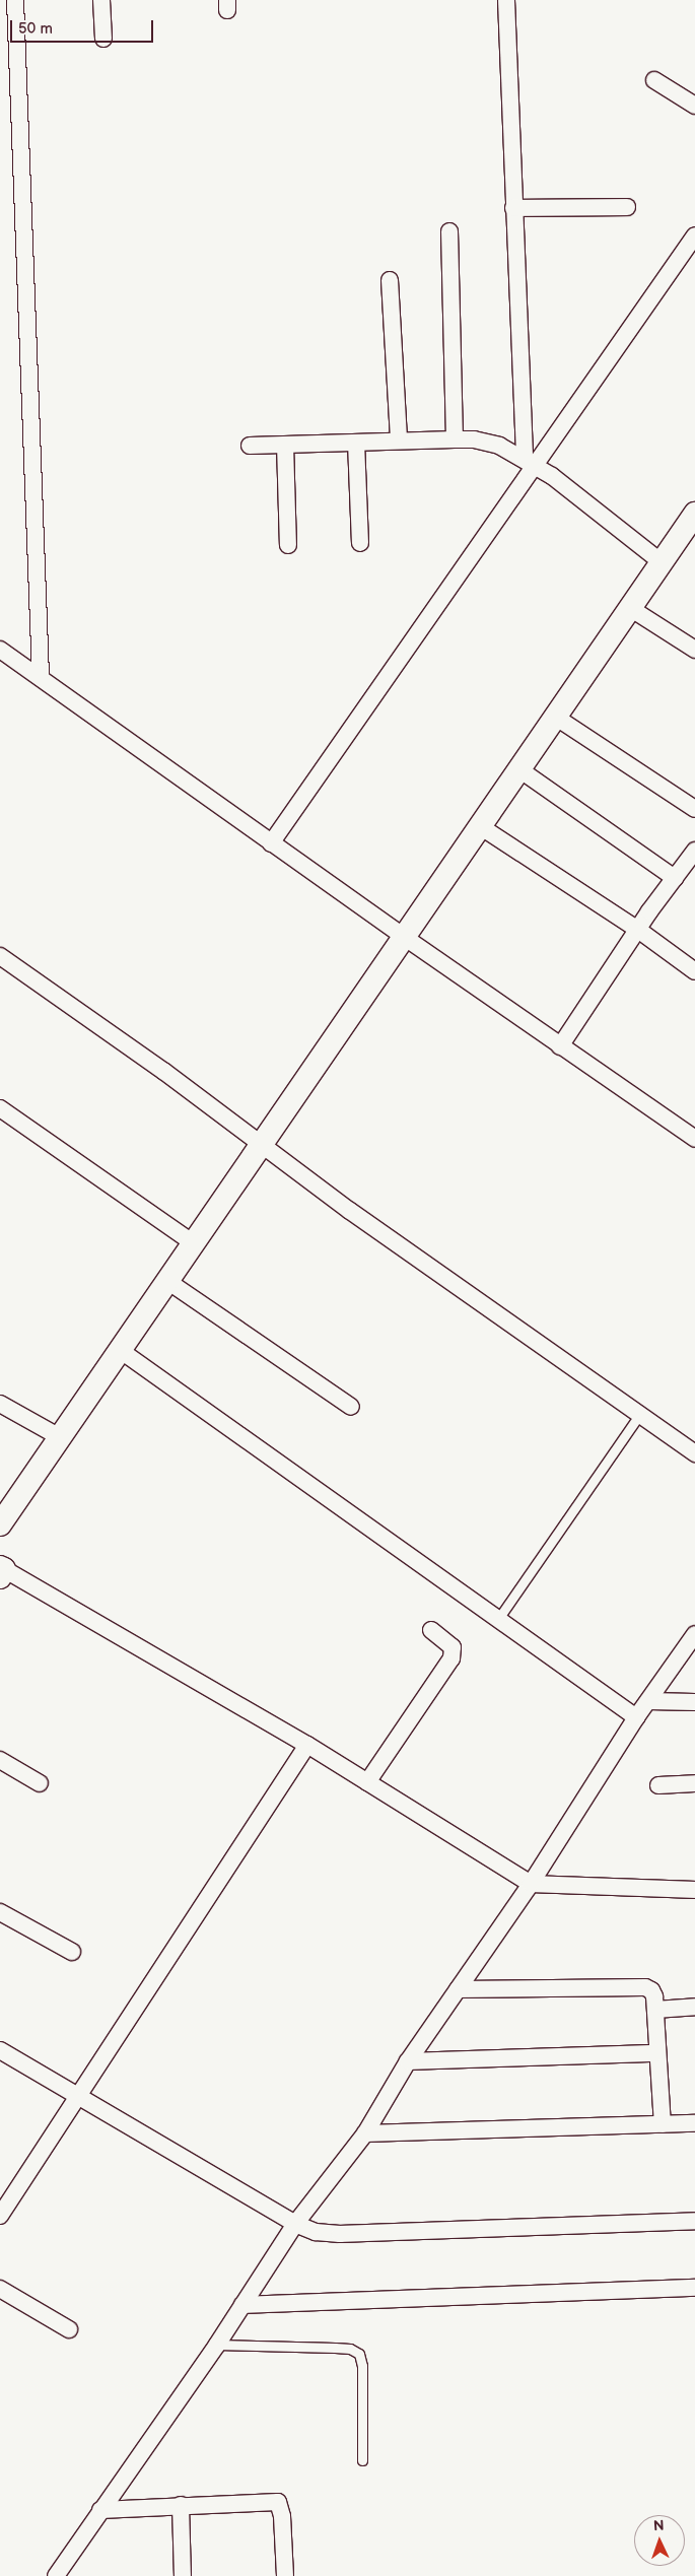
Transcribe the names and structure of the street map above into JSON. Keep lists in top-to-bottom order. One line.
{"scale_bar":"50 m","north":"top"}
